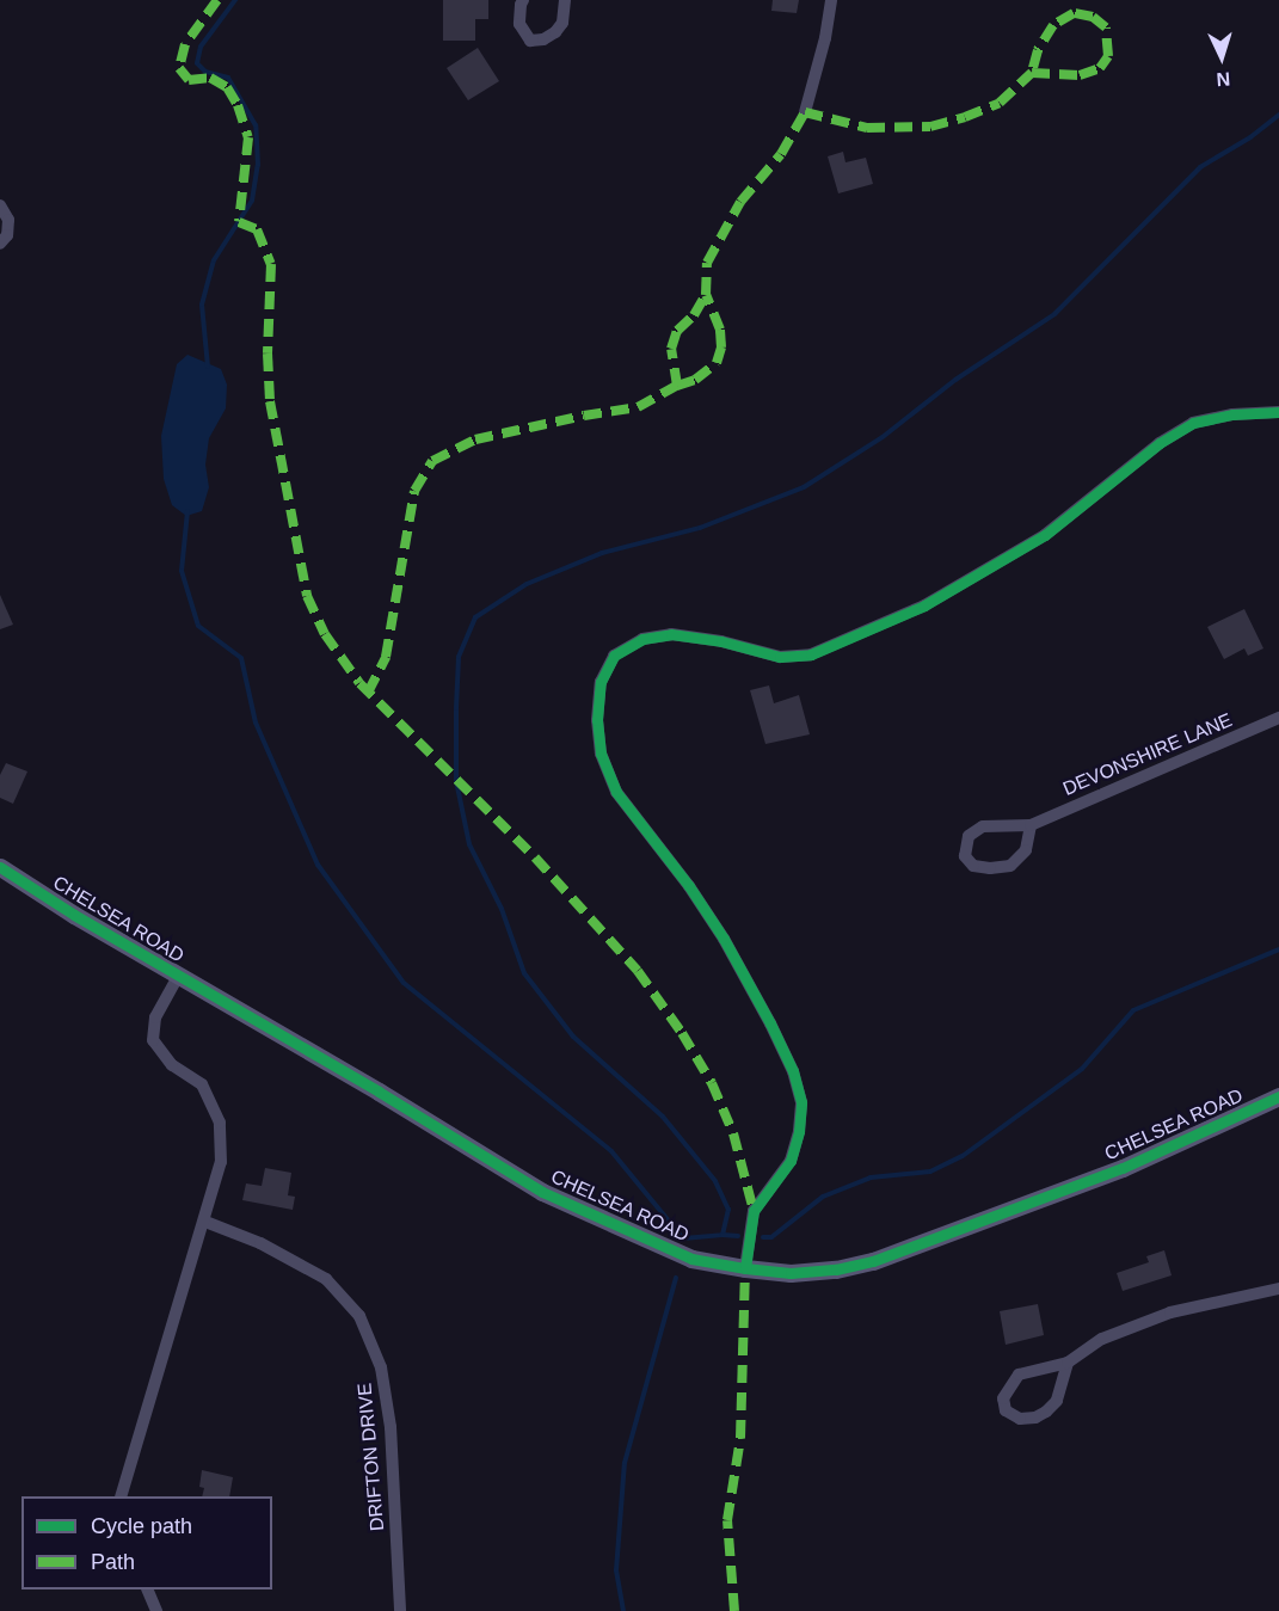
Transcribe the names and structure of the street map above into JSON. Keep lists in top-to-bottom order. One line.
{"streets":{"street":["DEVONSHIRE LANE","CHELSEA ROAD","DRIFTON DRIVE"]},"legend":["Cycle path","Path"],"north":"bottom"}
